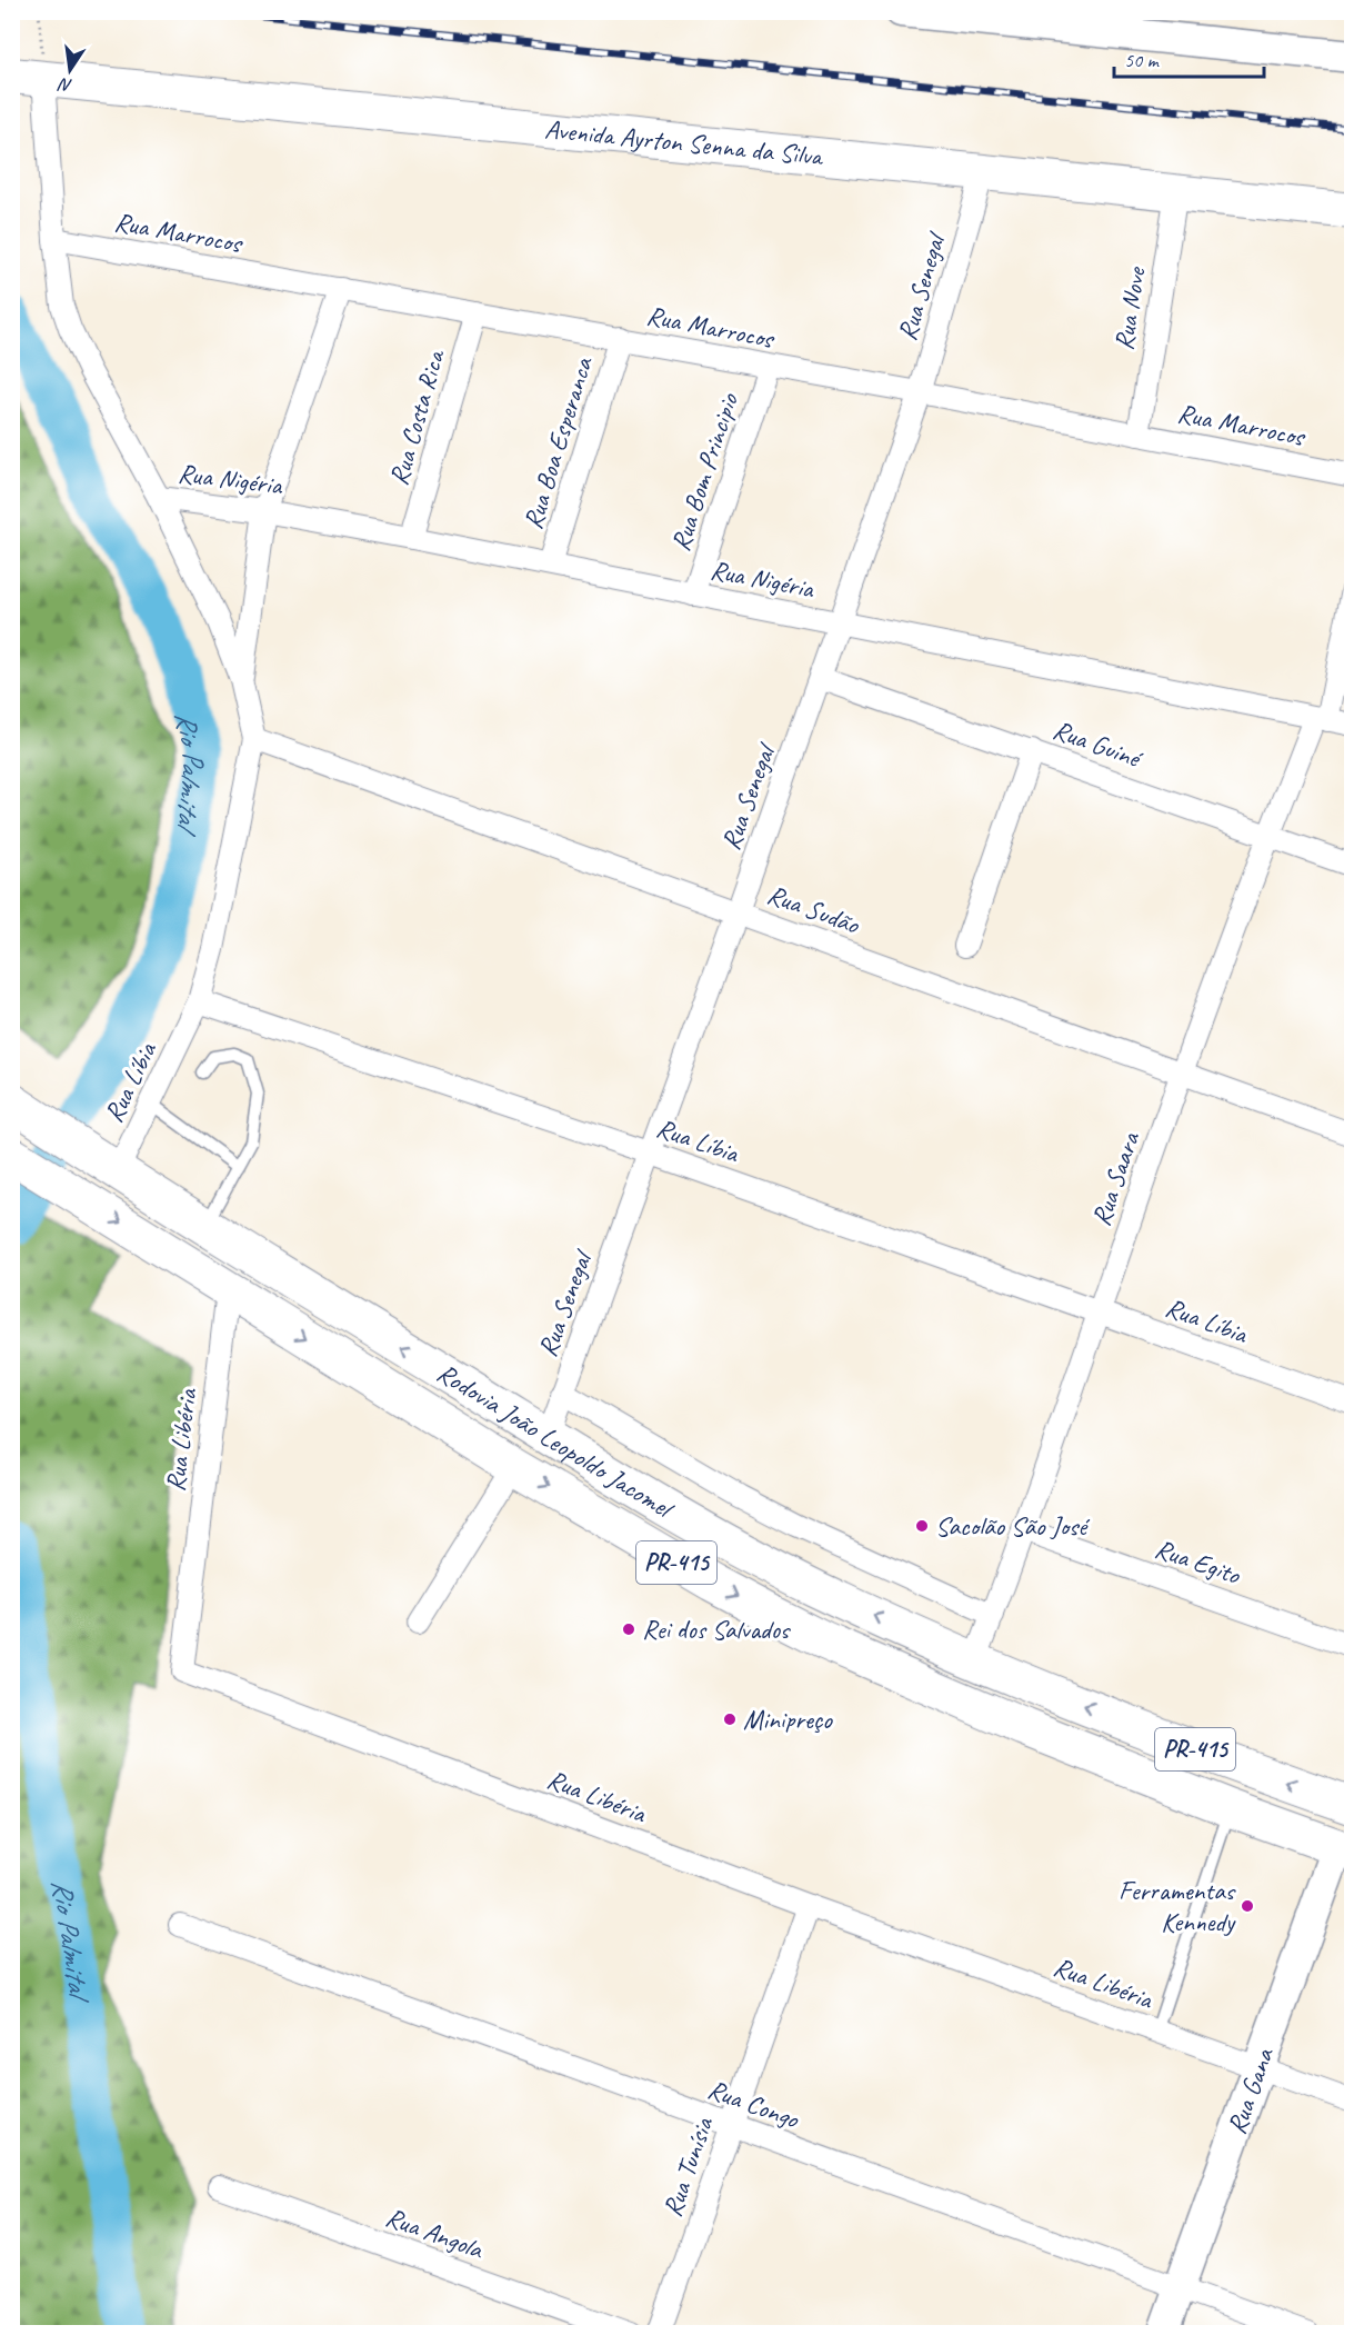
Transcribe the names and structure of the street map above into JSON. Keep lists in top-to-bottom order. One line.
{"streets":{"highway":["Rodovia João Leopoldo Jacomel","PR-415"],"main road":["Avenida Ayrton Senna da Silva"],"street":["Rua Marrocos","Rua Senegal","Rua Nove","Rua Costa Rica","Rua Boa Esperanca","Rua Bom Principio","Rua Nigéria","Rua Guiné","Rua Sudão","Rua Líbia","Rua Saara","Rua Libéria","Rua Egito","Rua Gana","Rua Congo","Rua Tunísia","Rua Angola"]},"crossings":[["Avenida Ayrton Senna da Silva","Rua Senegal"],["Avenida Ayrton Senna da Silva","Rua Nove"],["Rua Marrocos","Rua Senegal"],["Rua Marrocos","Rua Nove"],["Rua Marrocos","Rua Costa Rica"],["Rua Marrocos","Rua Boa Esperanca"],["Rua Marrocos","Rua Bom Principio"],["Rua Senegal","Rua Nigéria"],["Rua Senegal","Rua Guiné"],["Rua Senegal","Rua Sudão"],["Rua Senegal","Rua Líbia"],["Rua Senegal","Rodovia João Leopoldo Jacomel"],["Rua Costa Rica","Rua Nigéria"],["Rua Boa Esperanca","Rua Nigéria"],["Rua Bom Principio","Rua Nigéria"],["Rua Nigéria","Rua Saara"],["Rua Guiné","Rua Saara"],["Rua Sudão","Rua Saara"],["Rua Líbia","Rua Saara"],["Rua Líbia","Rodovia João Leopoldo Jacomel"],["Rua Saara","Rodovia João Leopoldo Jacomel"],["Rua Saara","Rua Egito"],["Rua Libéria","Rodovia João Leopoldo Jacomel"],["Rua Libéria","Rua Gana"],["Rua Libéria","Rua Tunísia"],["Rodovia João Leopoldo Jacomel","Rua Gana"],["Rua Gana","Rua Congo"],["Rua Congo","Rua Tunísia"]],"water":["Rio Palmital"],"places":["Sacolão São José","Rei dos Salvados","Minipreço","Ferramentas Kennedy"],"scale_bar":"50 m","north":"bottom"}
